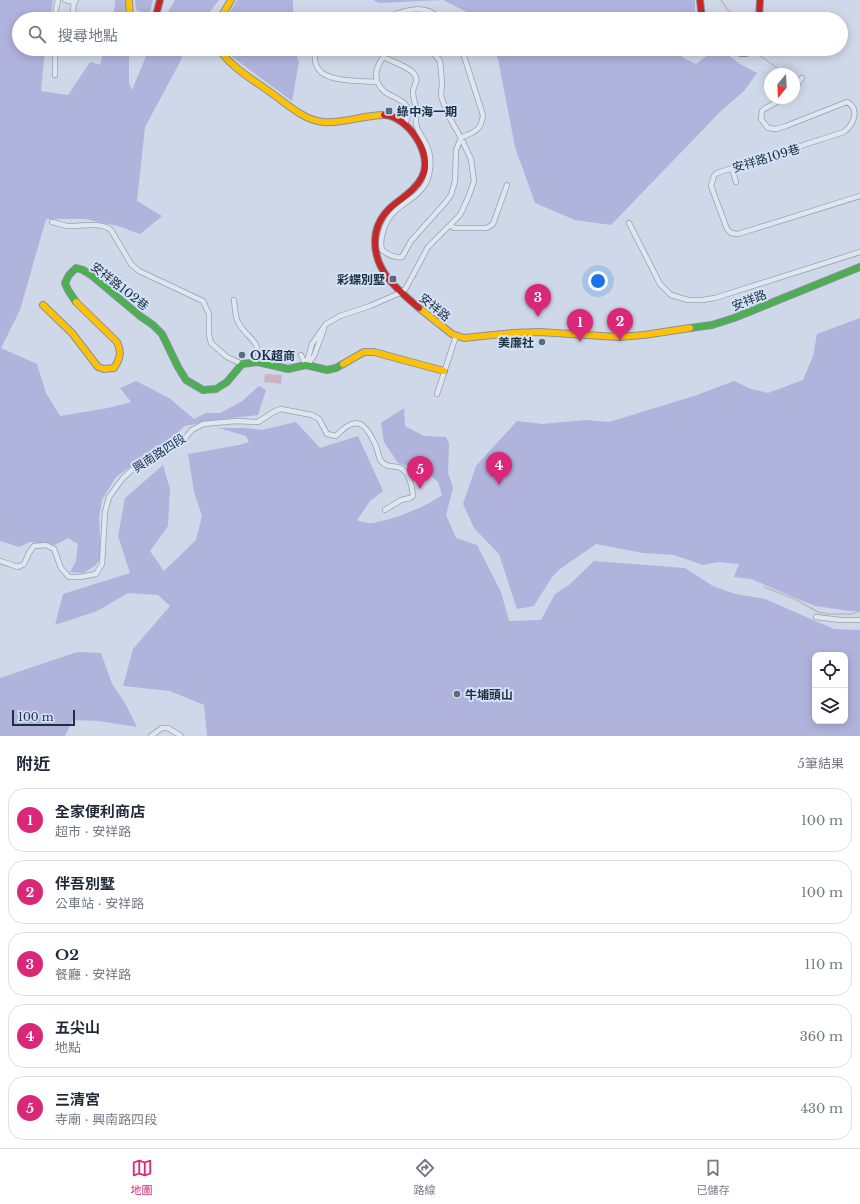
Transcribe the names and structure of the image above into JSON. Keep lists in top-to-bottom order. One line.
{"streets":{"street":["安祥路109巷","安祥路102巷","安祥路","興南路四段"]},"places":{"transit":["綠中海一期","彩蝶別墅"],"other":["美廉社","OK超商","牛埔頭山"]},"scale_bar":"100 m","north":"bottom","page":{"search":"搜尋地點","pins":["3","2","1","4","5"],"scale":"100 m","heading":["附近","5筆結果"],"list":[{"mark":"1","name":"全家便利商店","note":"超市 · 安祥路","value":"100 m"},{"mark":"2","name":"伴吾別墅","note":"公車站 · 安祥路","value":"100 m"},{"mark":"3","name":"O2","note":"餐廳 · 安祥路","value":"110 m"},{"mark":"4","name":"五尖山","note":"地點","value":"360 m"},{"mark":"5","name":"三清宮","note":"寺廟 · 興南路四段","value":"430 m"}],"nav":["地圖","路線","已儲存"]}}
